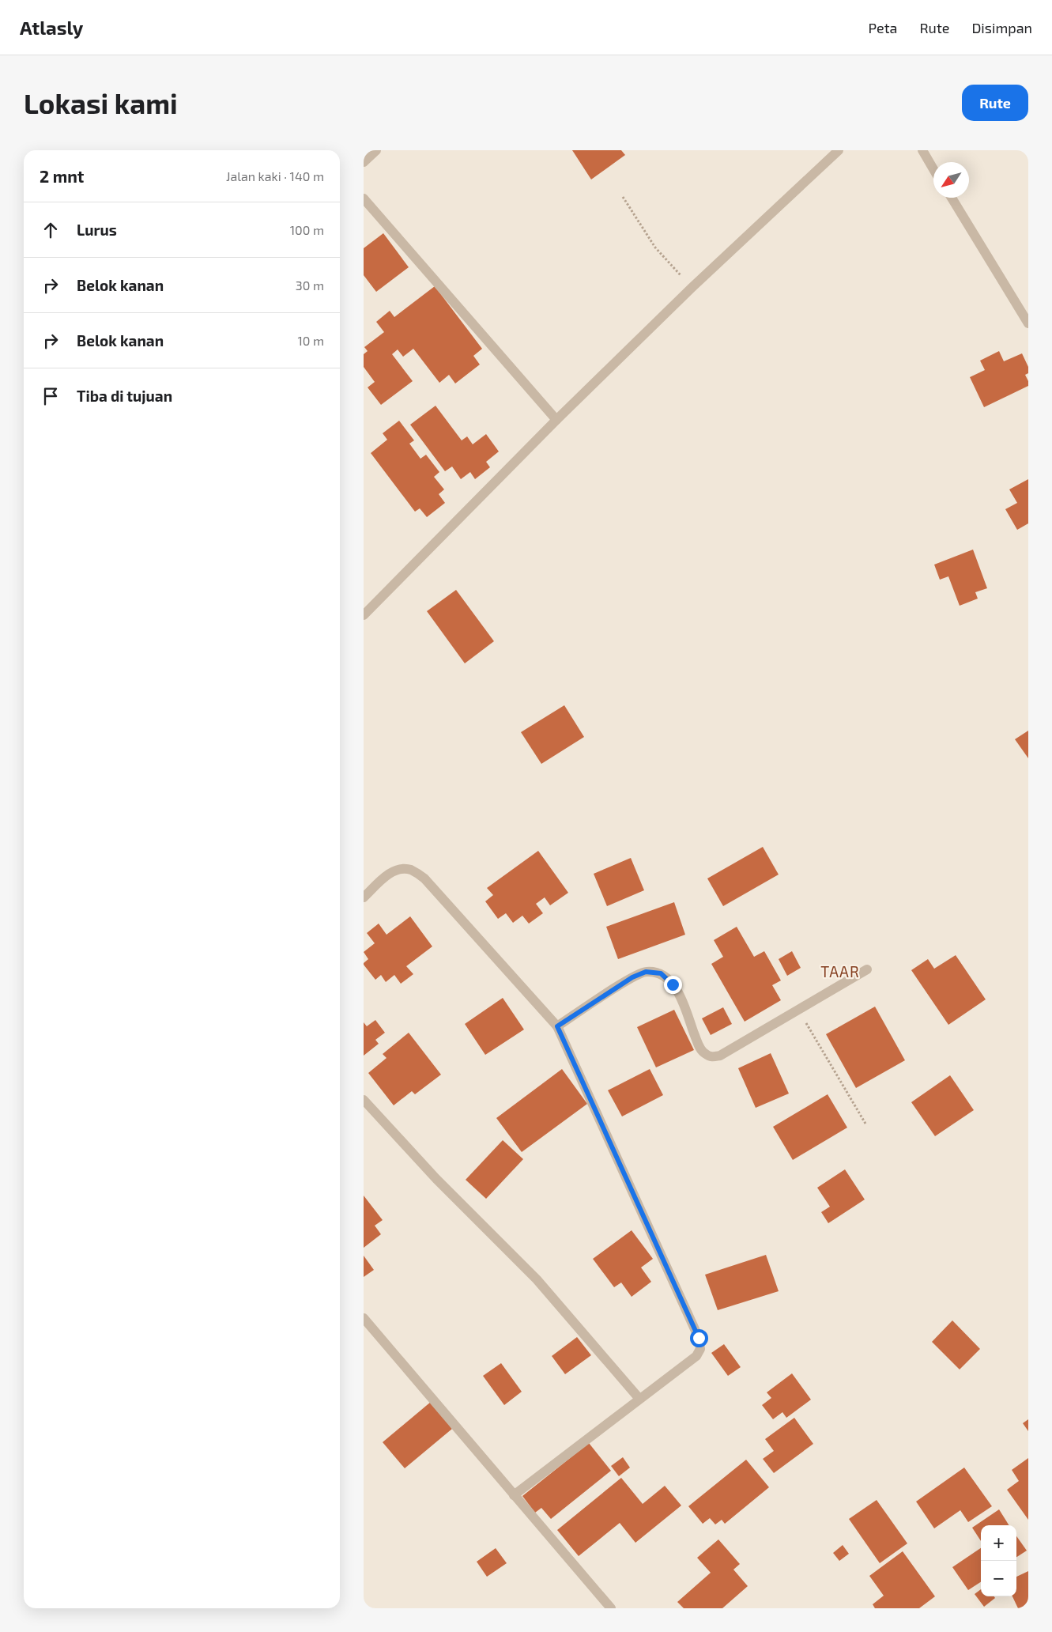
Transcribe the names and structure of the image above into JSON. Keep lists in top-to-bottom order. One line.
{"districts":["TAAR"],"north":"bottom left","page":{"header":"Atlasly","nav":["Peta","Rute","Disimpan"],"buttons":"Rute","title":"Lokasi kami","heading":["2 mnt","Jalan kaki · 140 m"],"list":[["Lurus","100 m"],["Belok kanan","30 m"],["Belok kanan","10 m"],"Tiba di tujuan"],"map_buttons":["+","−"]}}
